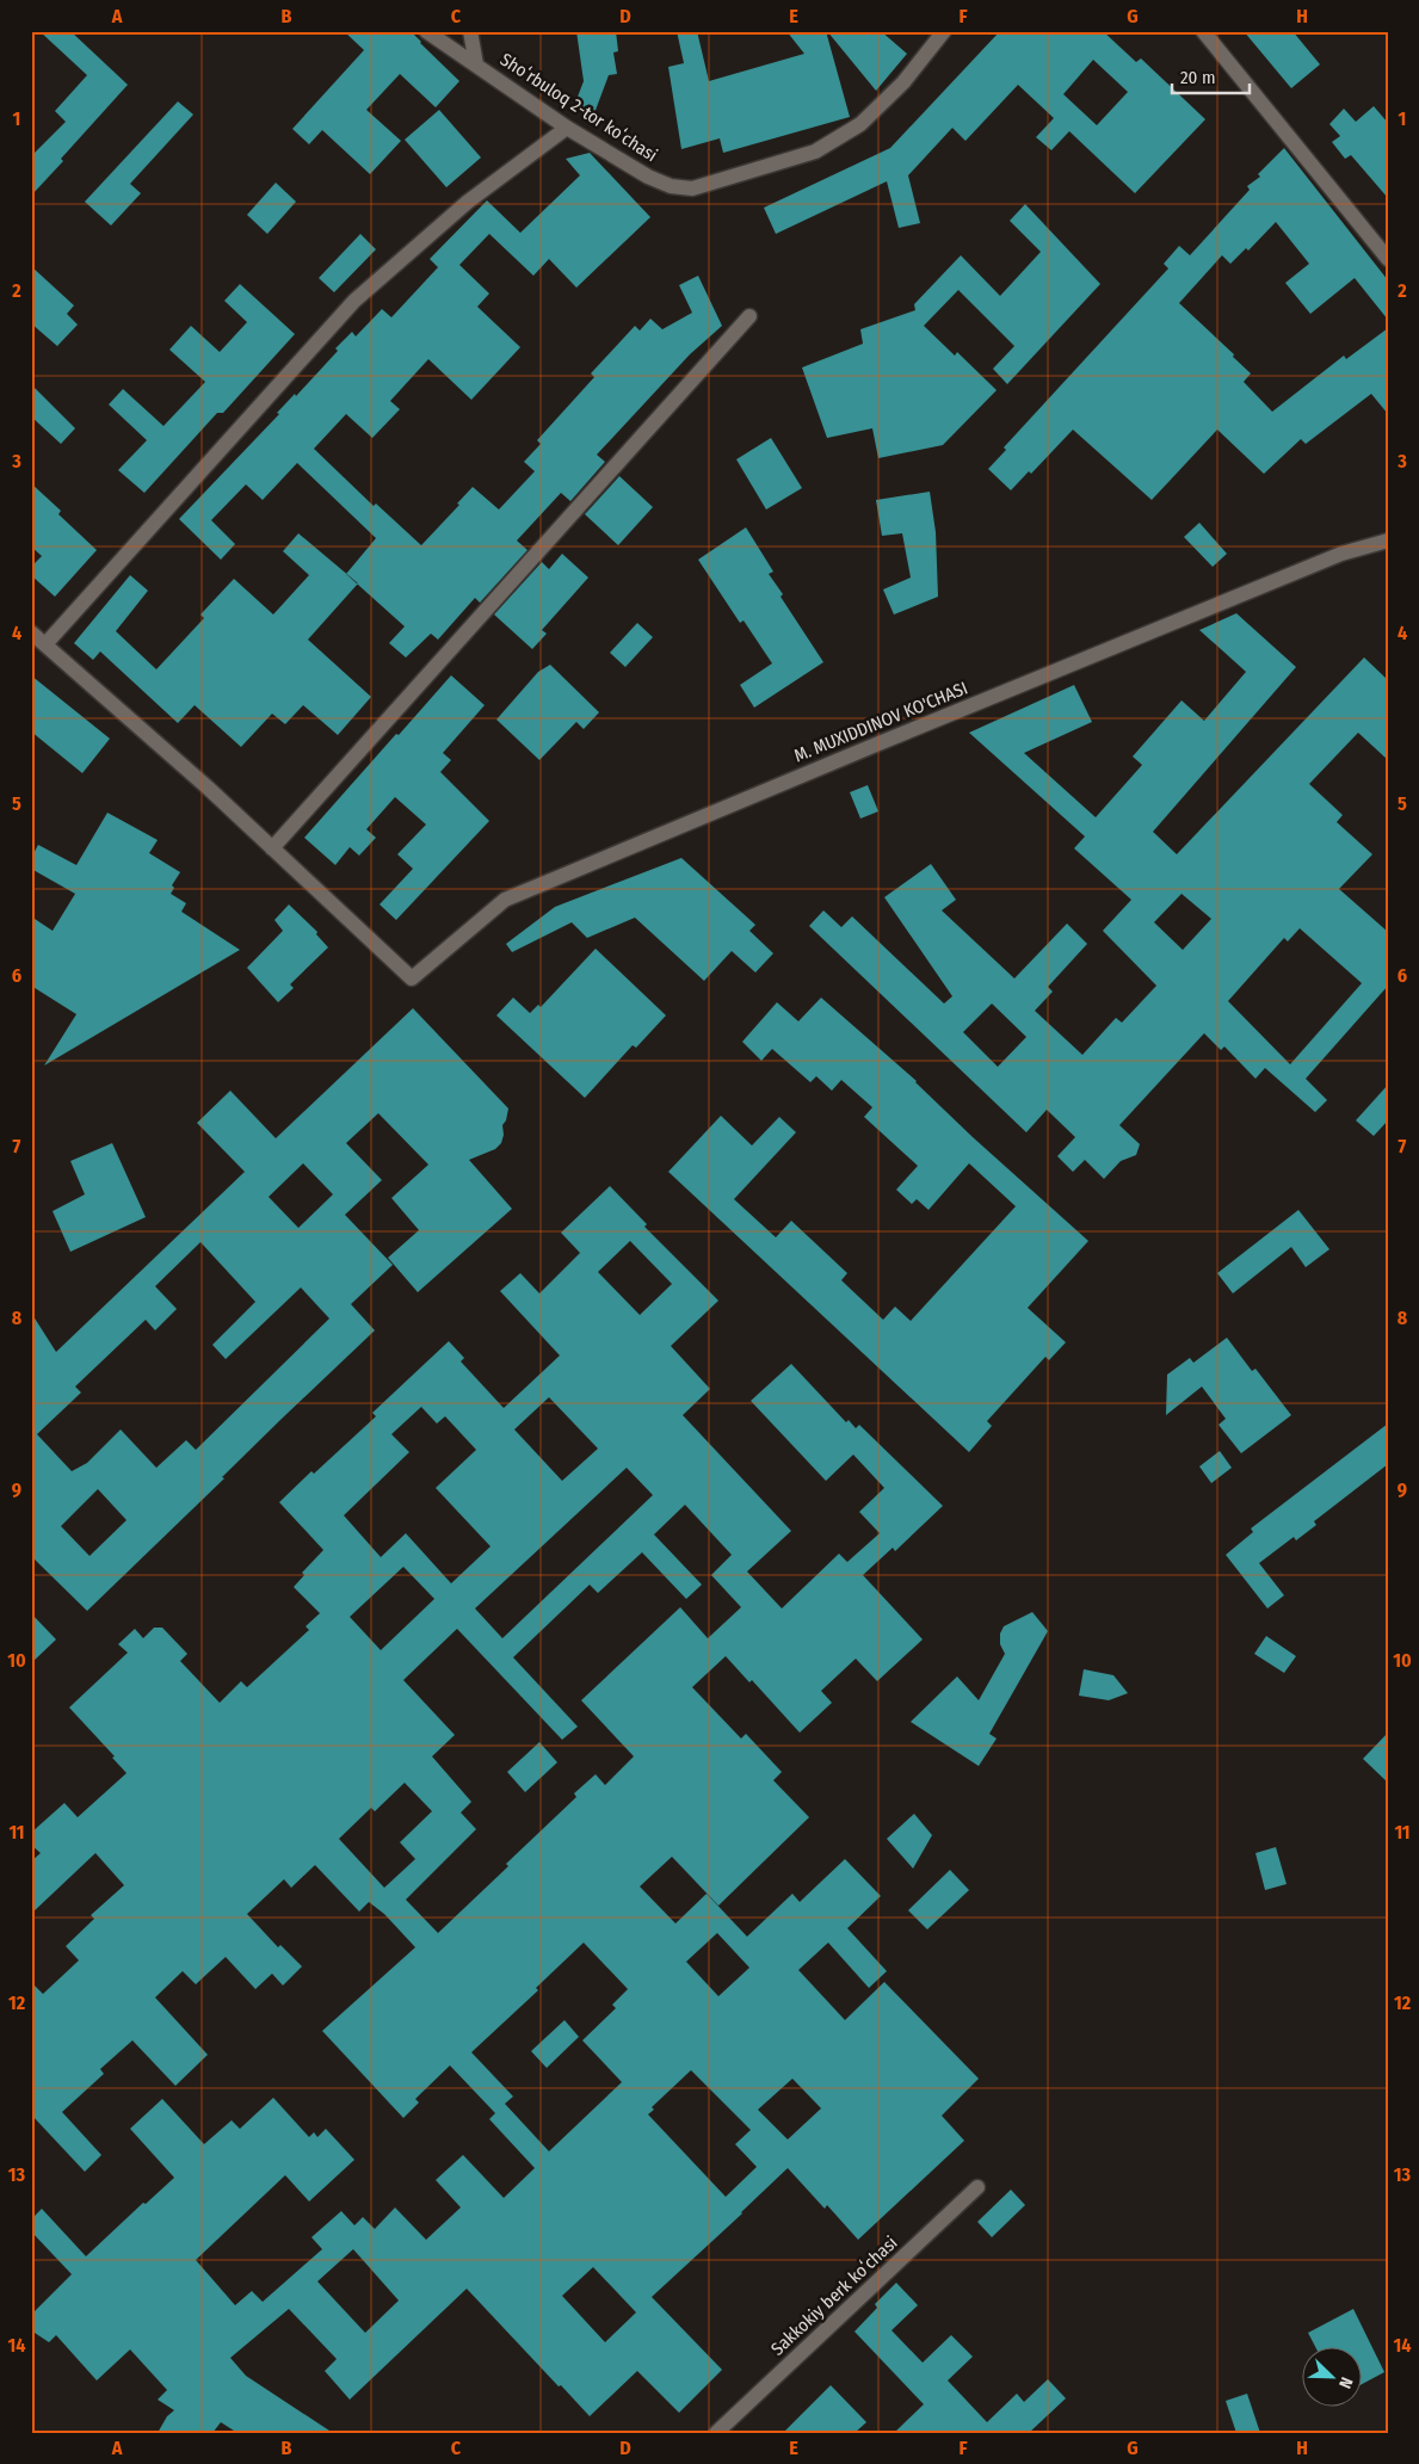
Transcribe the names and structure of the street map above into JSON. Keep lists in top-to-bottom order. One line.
{"streets":{"street":["Shoʻrbuloq 2-tor koʻchasi","M. MUXIDDINOV KO'CHASI","Sakkokiy berk koʻchasi"]},"scale_bar":"20 m","north":"bottom right","grid":{"columns":["A","B","C","D","E","F","G","H"],"rows":["1","2","3","4","5","6","7","8","9","10","11","12","13","14"]}}
